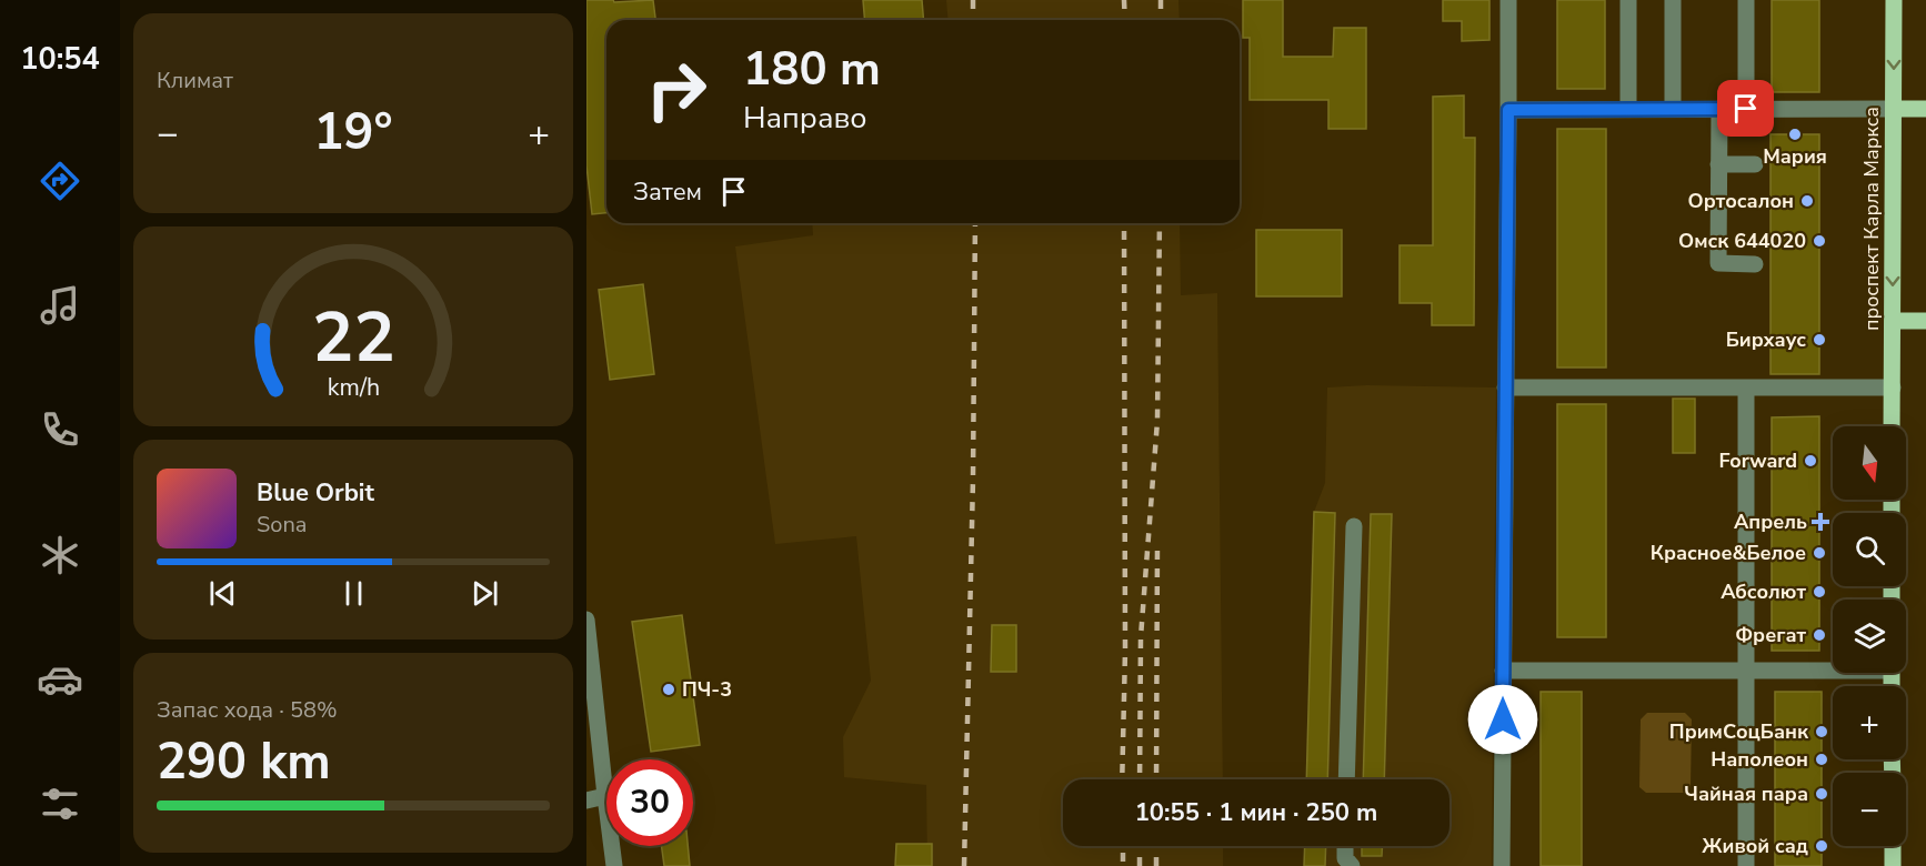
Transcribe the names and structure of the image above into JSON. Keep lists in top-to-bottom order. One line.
{"streets":{"main road":["проспект Карла Маркса"]},"one_way":["проспект Карла Маркса"],"places":{"other":["Мария","Ортосалон","Омск 644020","Бирхаус","Forward","Красное&Белое","Абсолют","Фрегат","ПЧ-3","ПримСоцБанк","Наполеон","Чайная пара","Живой сад"],"health":["Апрель"]},"north":"bottom","page":{"tabs":"10:54","tile":["Климат",["Запас хода · 58%","290 km"]],"turn":["180 m","Направо"],"heat":["−","19°","+"],"then":"Затем","map_buttons":["+","−"],"song":["Blue Orbit","Sona"],"limit":"30","trip":"10:55 · 1 мин · 250 m","gauge":["22","km/h"]}}
